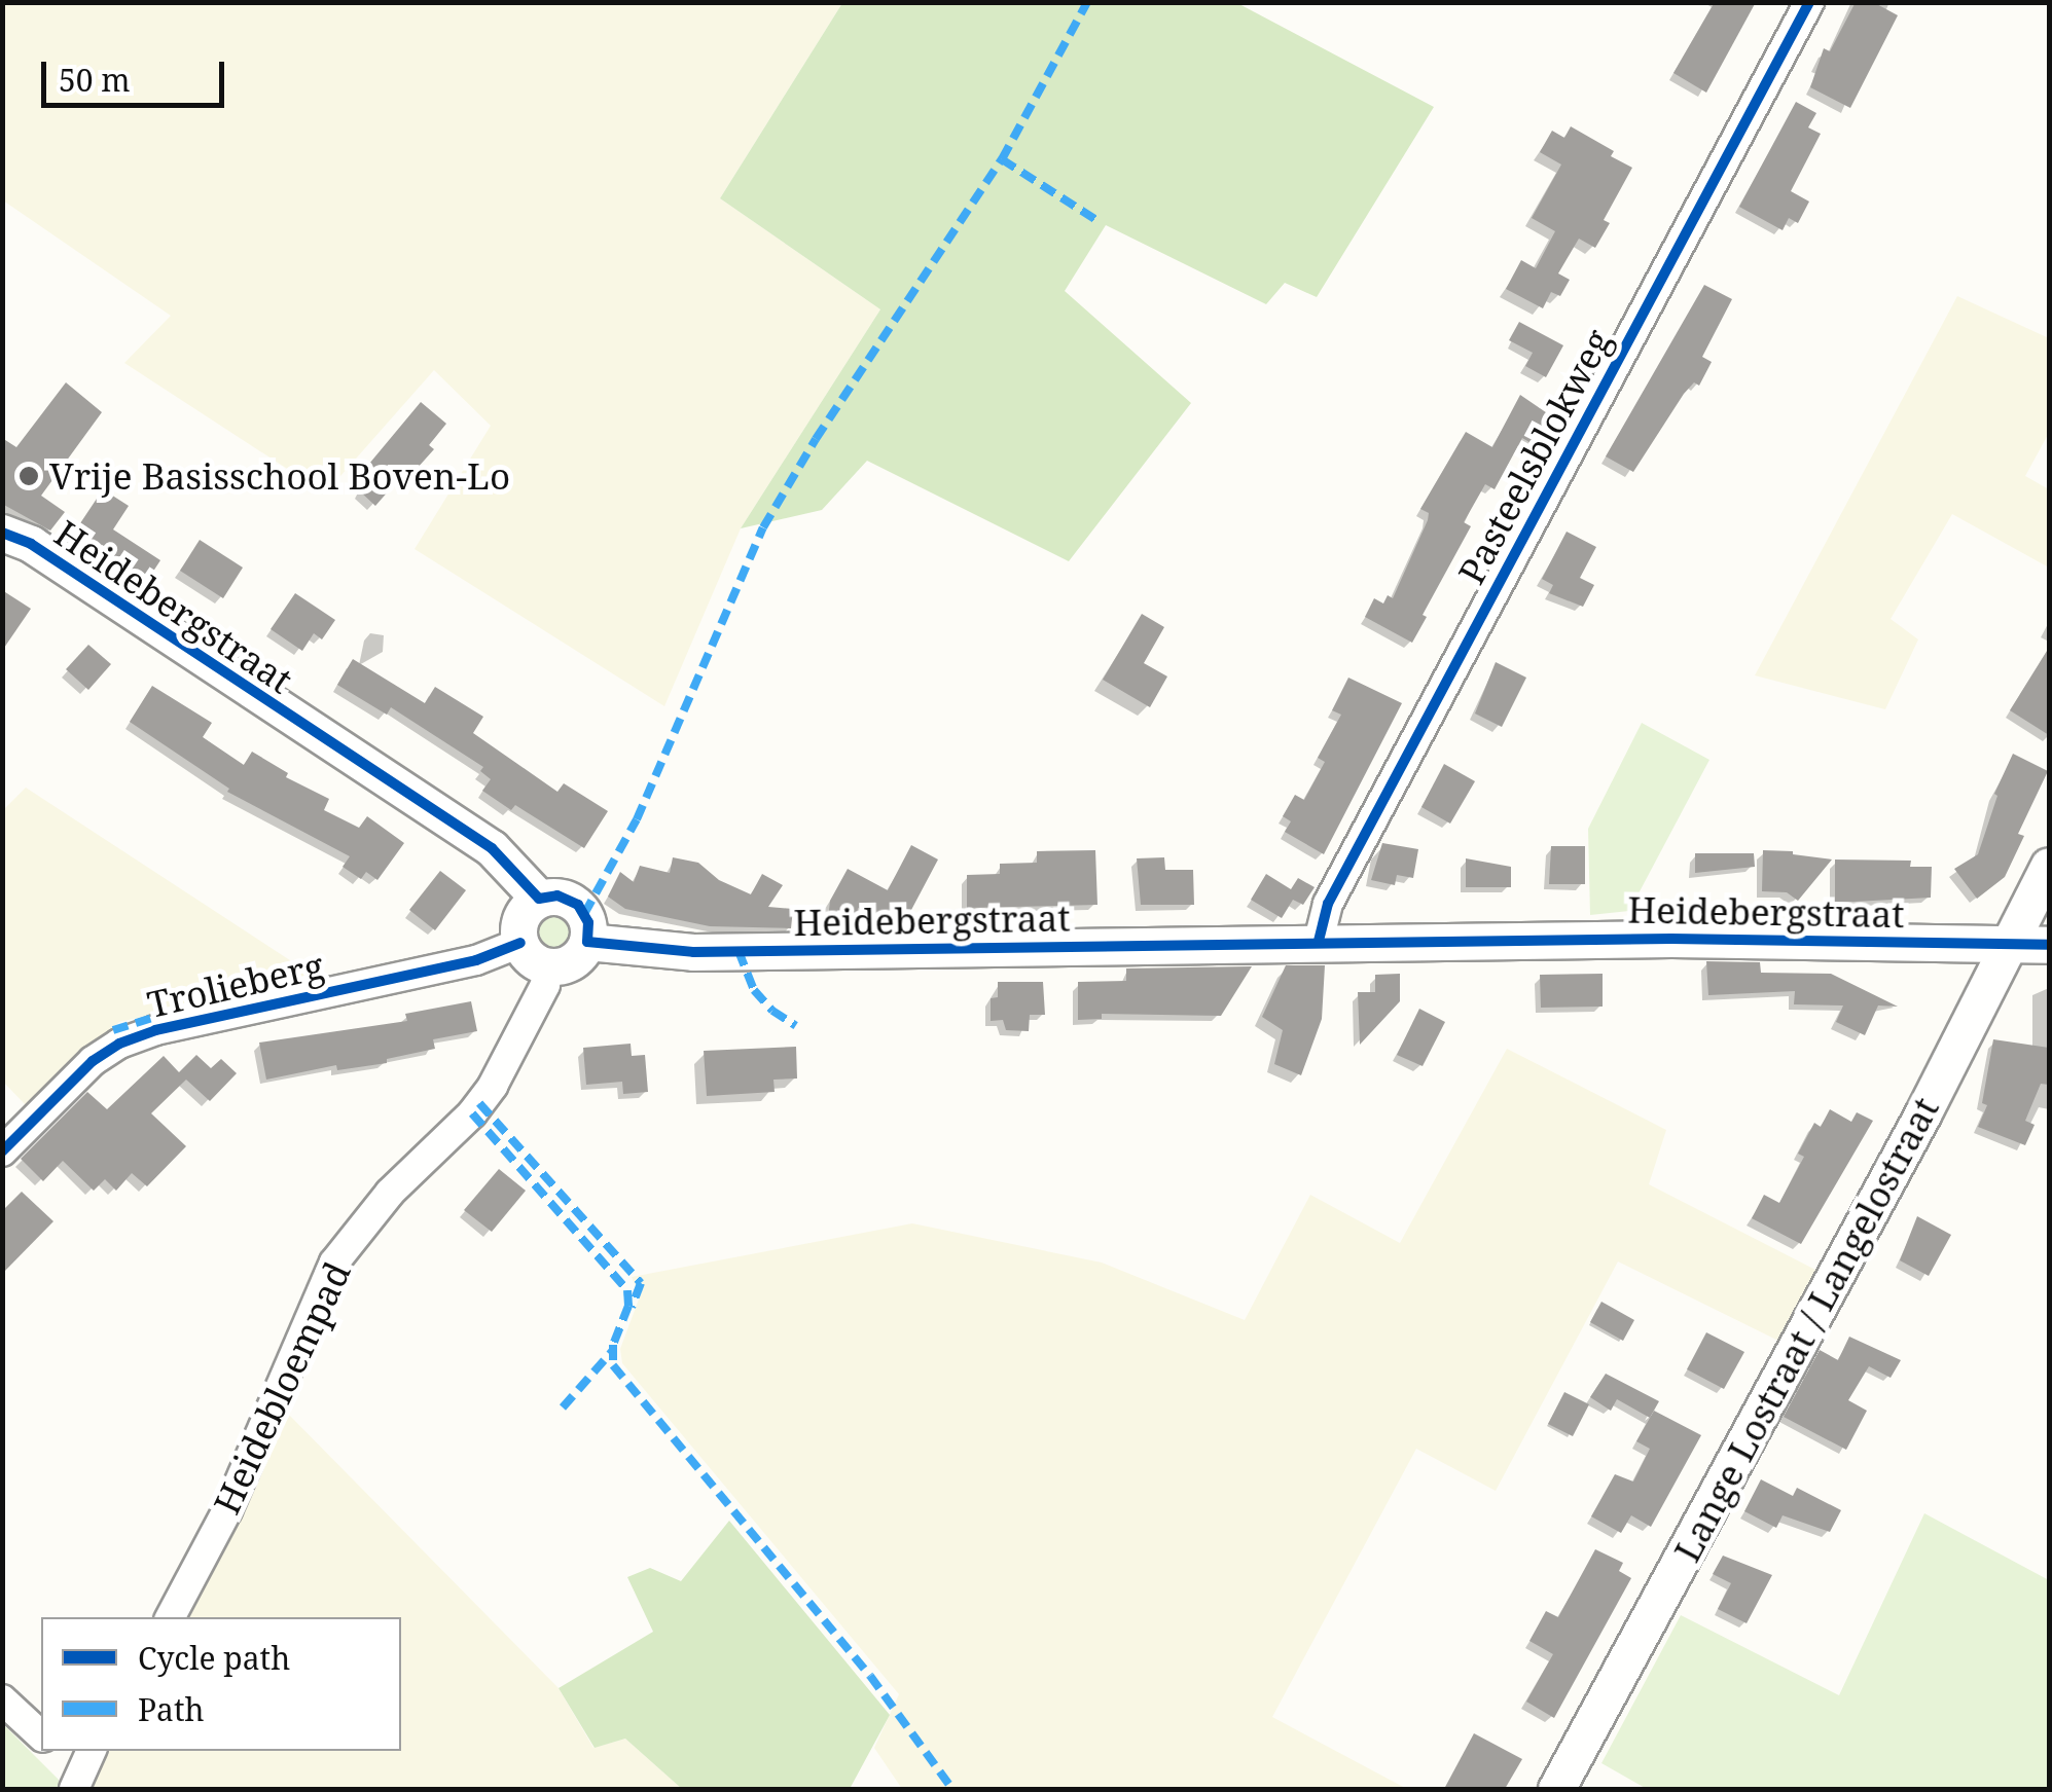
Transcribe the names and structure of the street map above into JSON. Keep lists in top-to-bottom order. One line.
{"streets":{"street":["Pasteelsblokweg","Heidebergstraat","Trolieberg","Lange Lostraat / Langelostraat","Heidebloempad"]},"crossings":[["Pasteelsblokweg","Heidebergstraat"],["Heidebergstraat","Trolieberg"],["Heidebergstraat","Lange Lostraat / Langelostraat"],["Heidebergstraat","Heidebloempad"],["Trolieberg","Heidebloempad"]],"places":["Vrije Basisschool Boven-Lo"],"legend":["Cycle path","Path"],"scale_bar":"50 m"}
